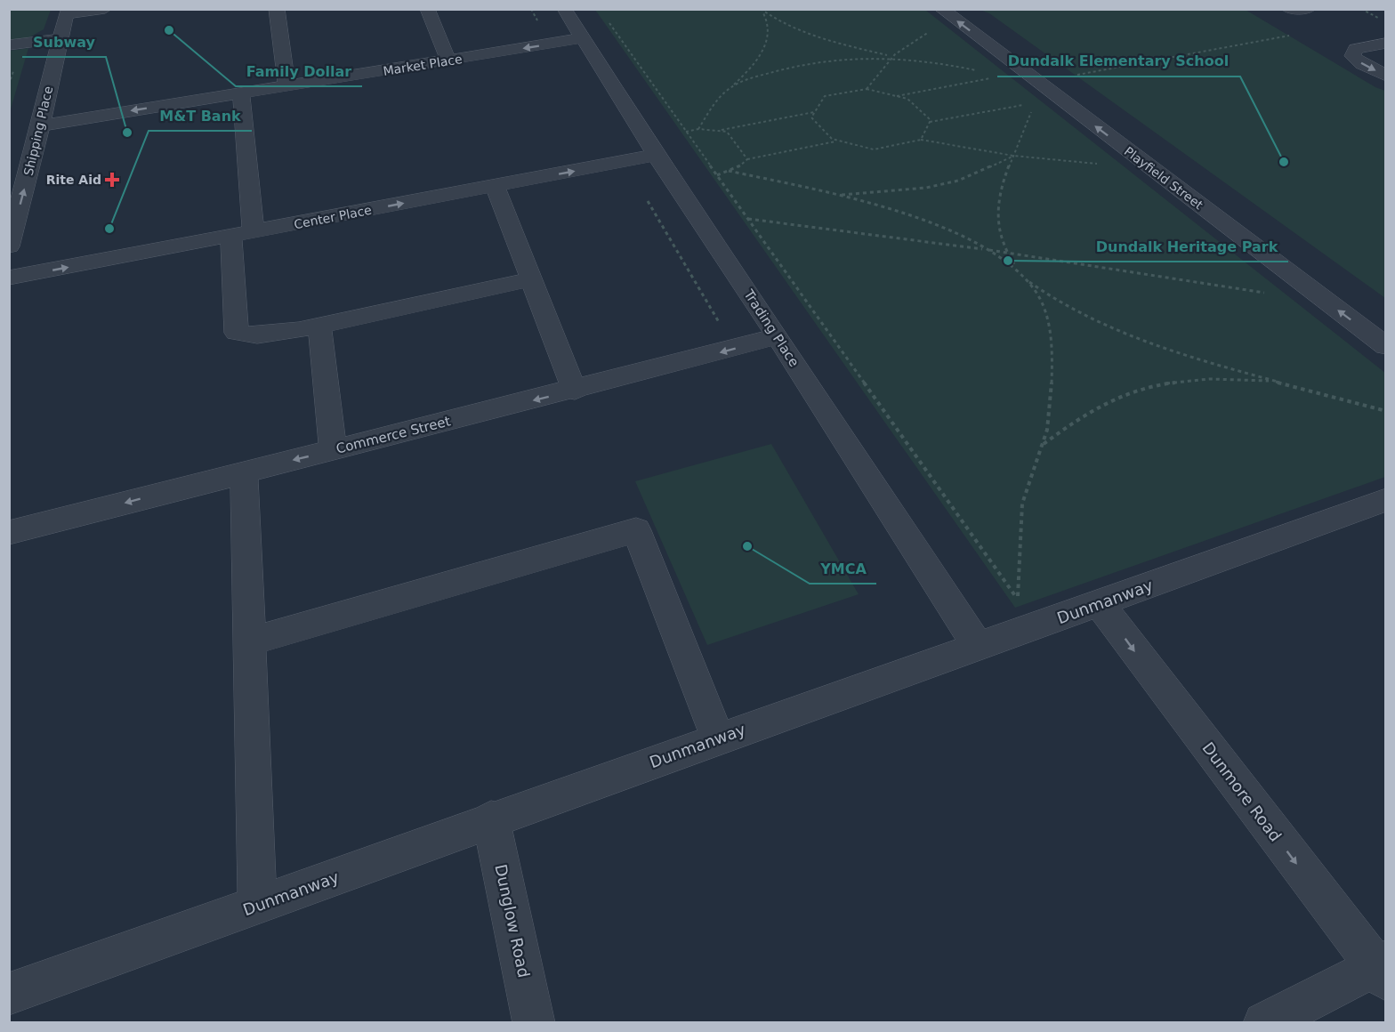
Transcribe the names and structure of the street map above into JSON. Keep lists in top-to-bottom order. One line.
{"streets":{"street":["Market Place","Shipping Place","Playfield Street","Center Place","Trading Place","Commerce Street","Dunmanway","Dunmore Road","Dunglow Road"]},"crossings":[["Market Place","Shipping Place"],["Market Place","Trading Place"],["Center Place","Trading Place"],["Trading Place","Commerce Street"],["Trading Place","Dunmanway"],["Dunmanway","Dunmore Road"],["Dunmanway","Dunglow Road"]],"one_way":["Playfield Street","Commerce Street","Dunmore Road"],"places":{"other":["Family Dollar","Subway","Dundalk Elementary School","M&T Bank","Dundalk Heritage Park","YMCA"],"health":["Rite Aid"]}}
